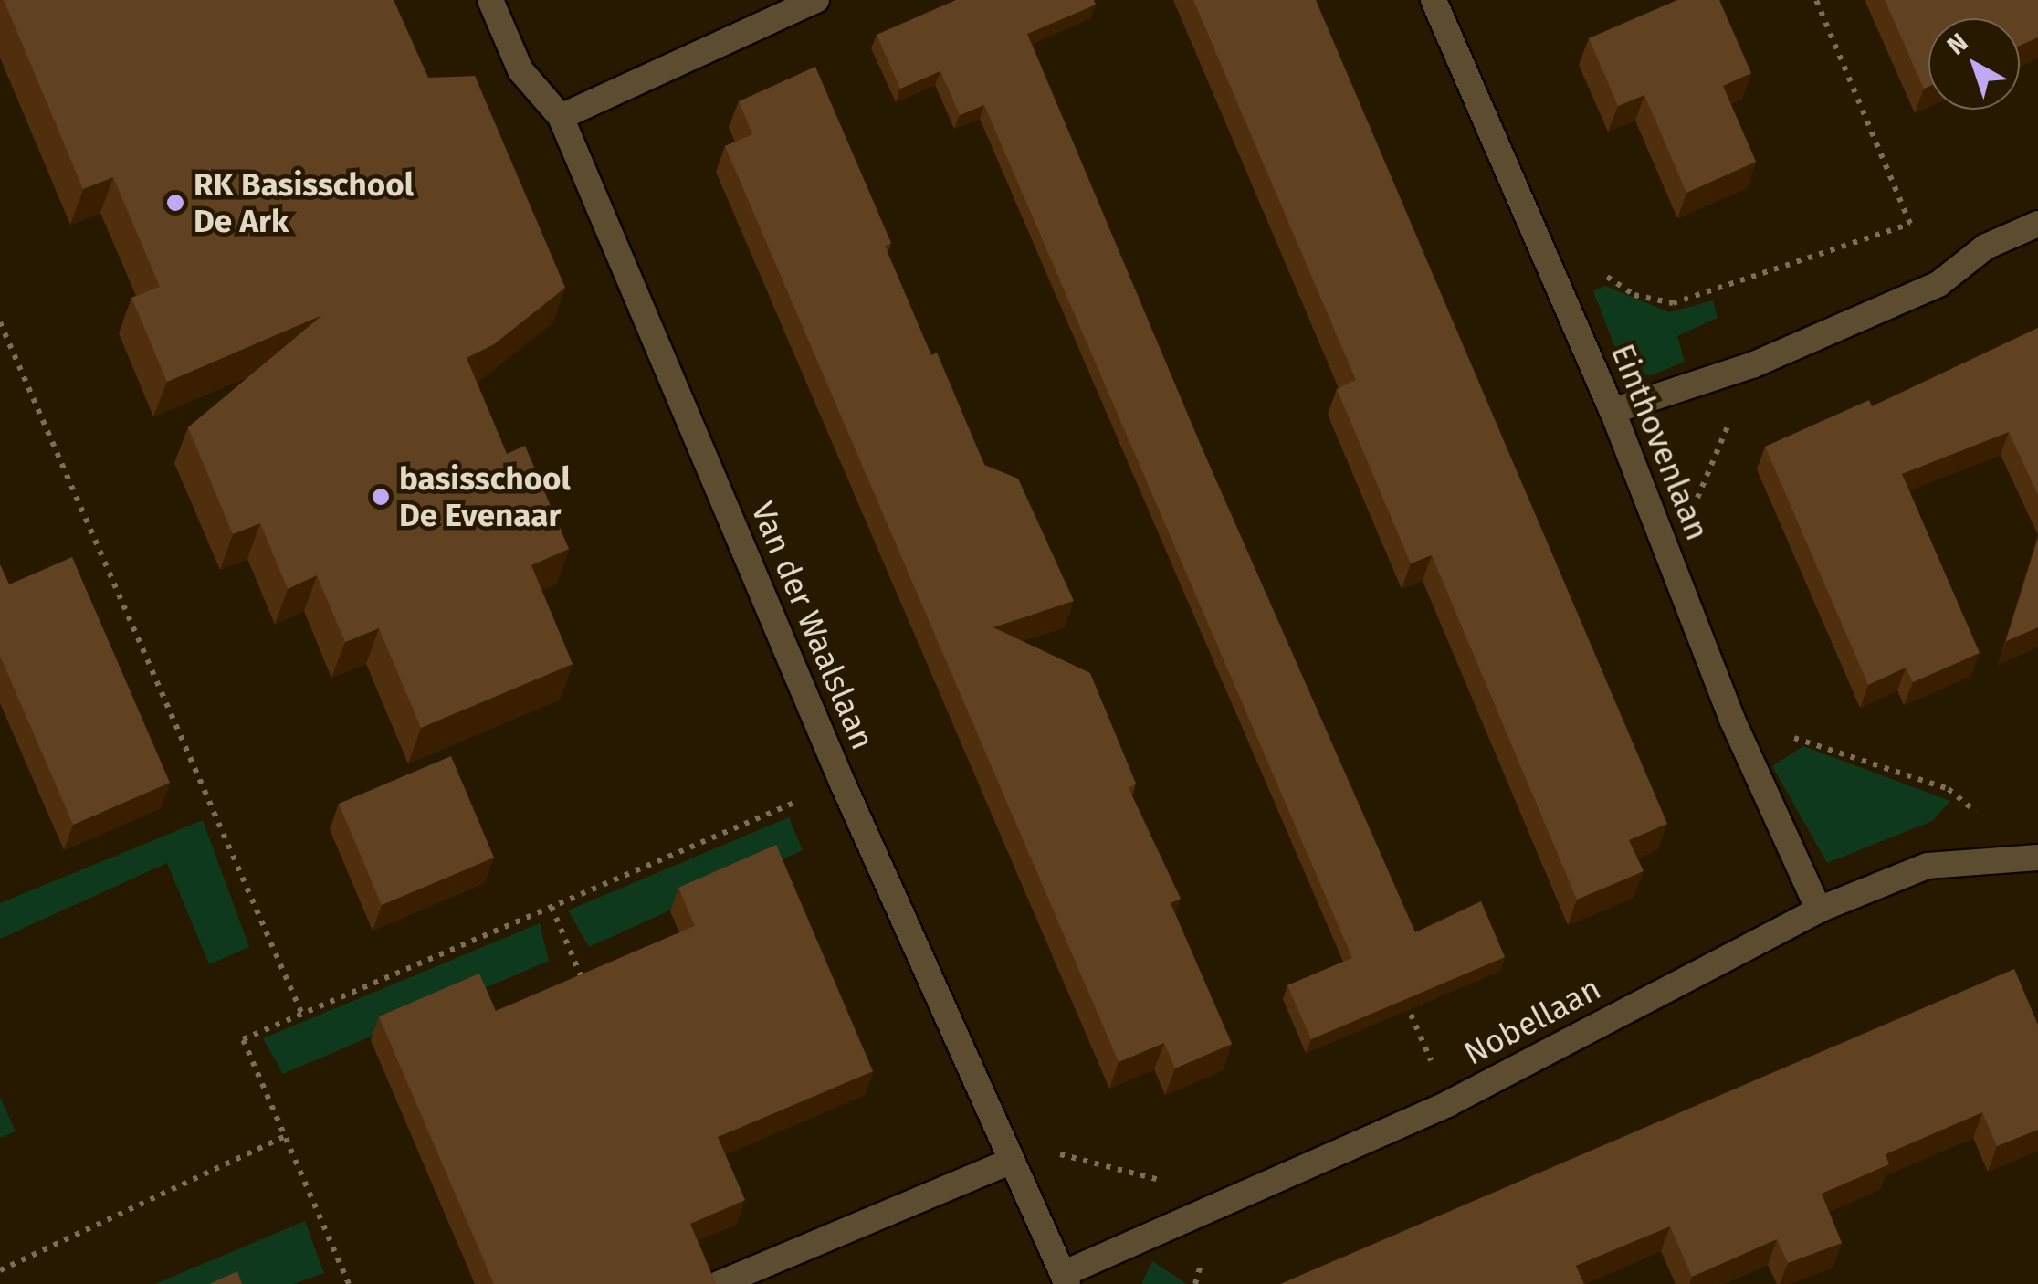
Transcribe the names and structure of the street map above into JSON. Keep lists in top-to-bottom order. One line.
{"streets":{"street":["Einthovenlaan","Van der Waalslaan","Nobellaan"]},"crossings":[["Einthovenlaan","Nobellaan"],["Van der Waalslaan","Nobellaan"]],"places":["RK Basisschool De Ark","basisschool De Evenaar"],"north":"top left"}
